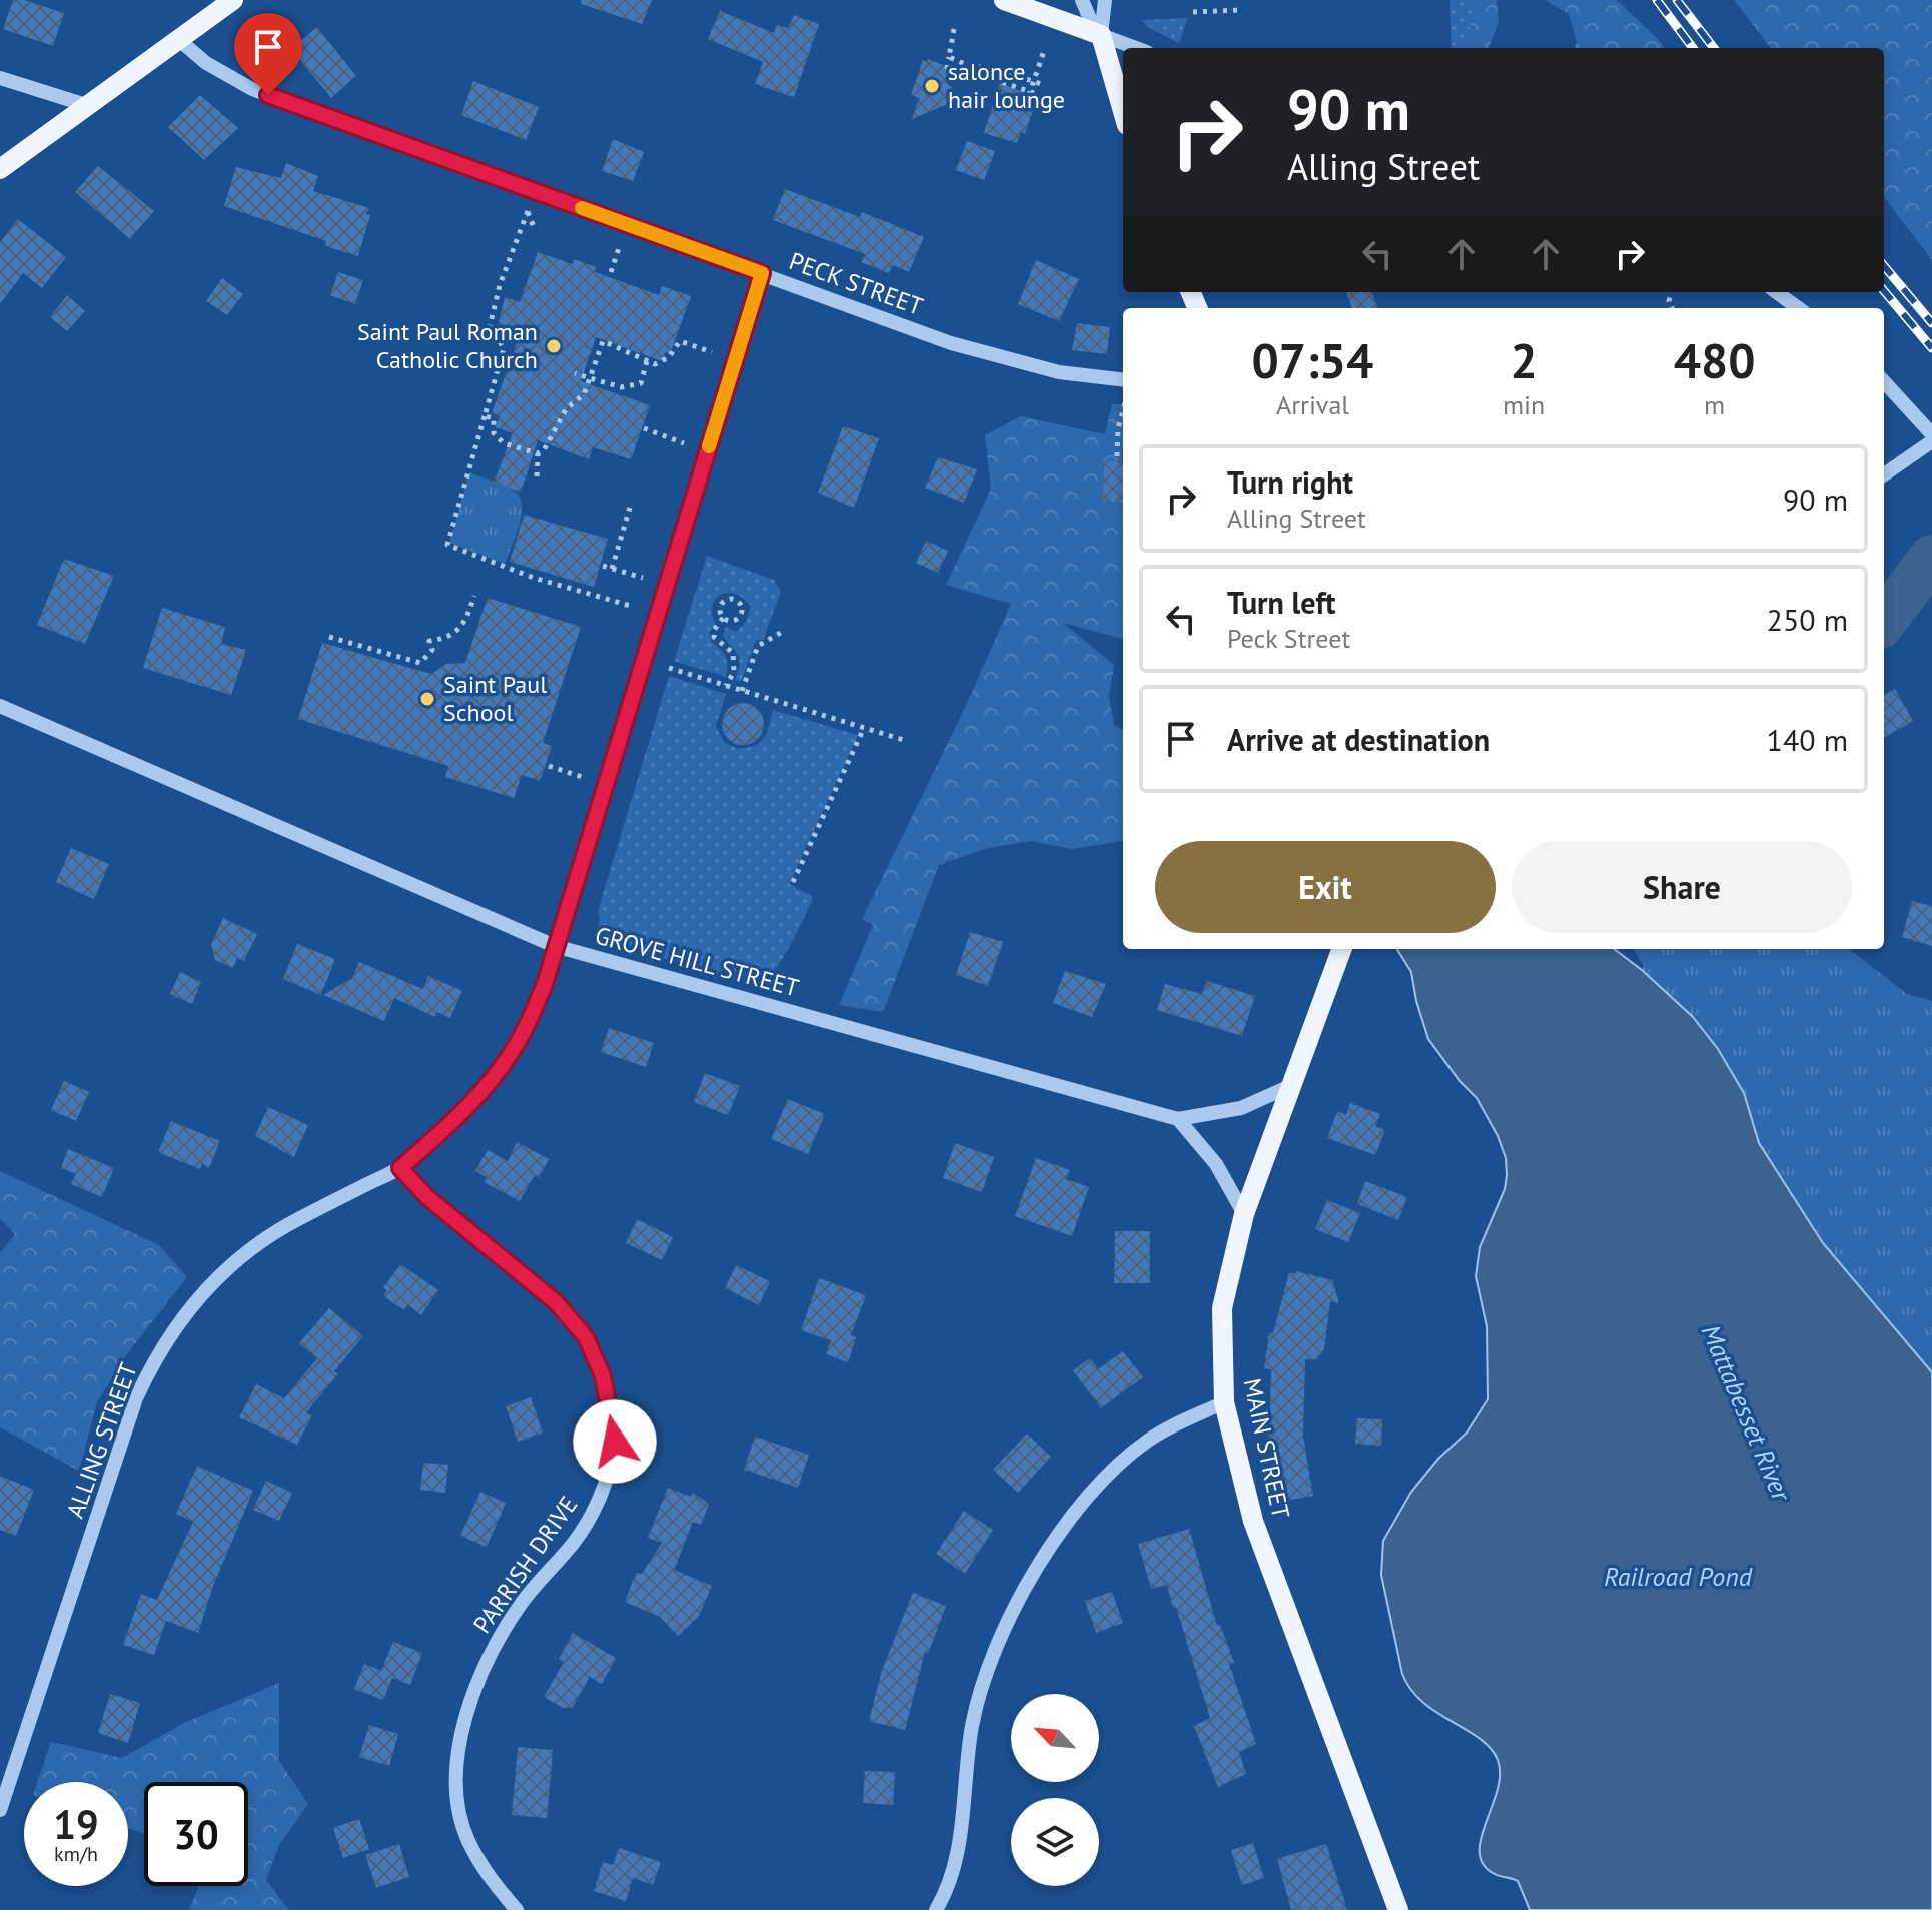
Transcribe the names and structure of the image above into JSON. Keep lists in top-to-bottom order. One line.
{"streets":{"main road":["MAIN STREET"],"street":["PECK STREET","GROVE HILL STREET","ALLING STREET","PARRISH DRIVE"]},"crossings":[["PECK STREET","ALLING STREET"],["GROVE HILL STREET","ALLING STREET"],["GROVE HILL STREET","MAIN STREET"],["ALLING STREET","PARRISH DRIVE"]],"water":["Mattabesset River","Railroad Pond"],"places":["salonce hair lounge","Saint Paul Roman Catholic Church","Saint Paul School"],"north":"top left","page":{"turn":["90 m","Alling Street"],"eta":["07:54","Arrival","2","min","480","m"],"list":[{"name":"Turn right","note":"Alling Street","value":"90 m"},{"name":"Turn left","note":"Peck Street","value":"250 m"},{"name":"Arrive at destination","value":"140 m"}],"buttons":["Exit","Share"],"speed":"19 km/h","limit":"30"}}
